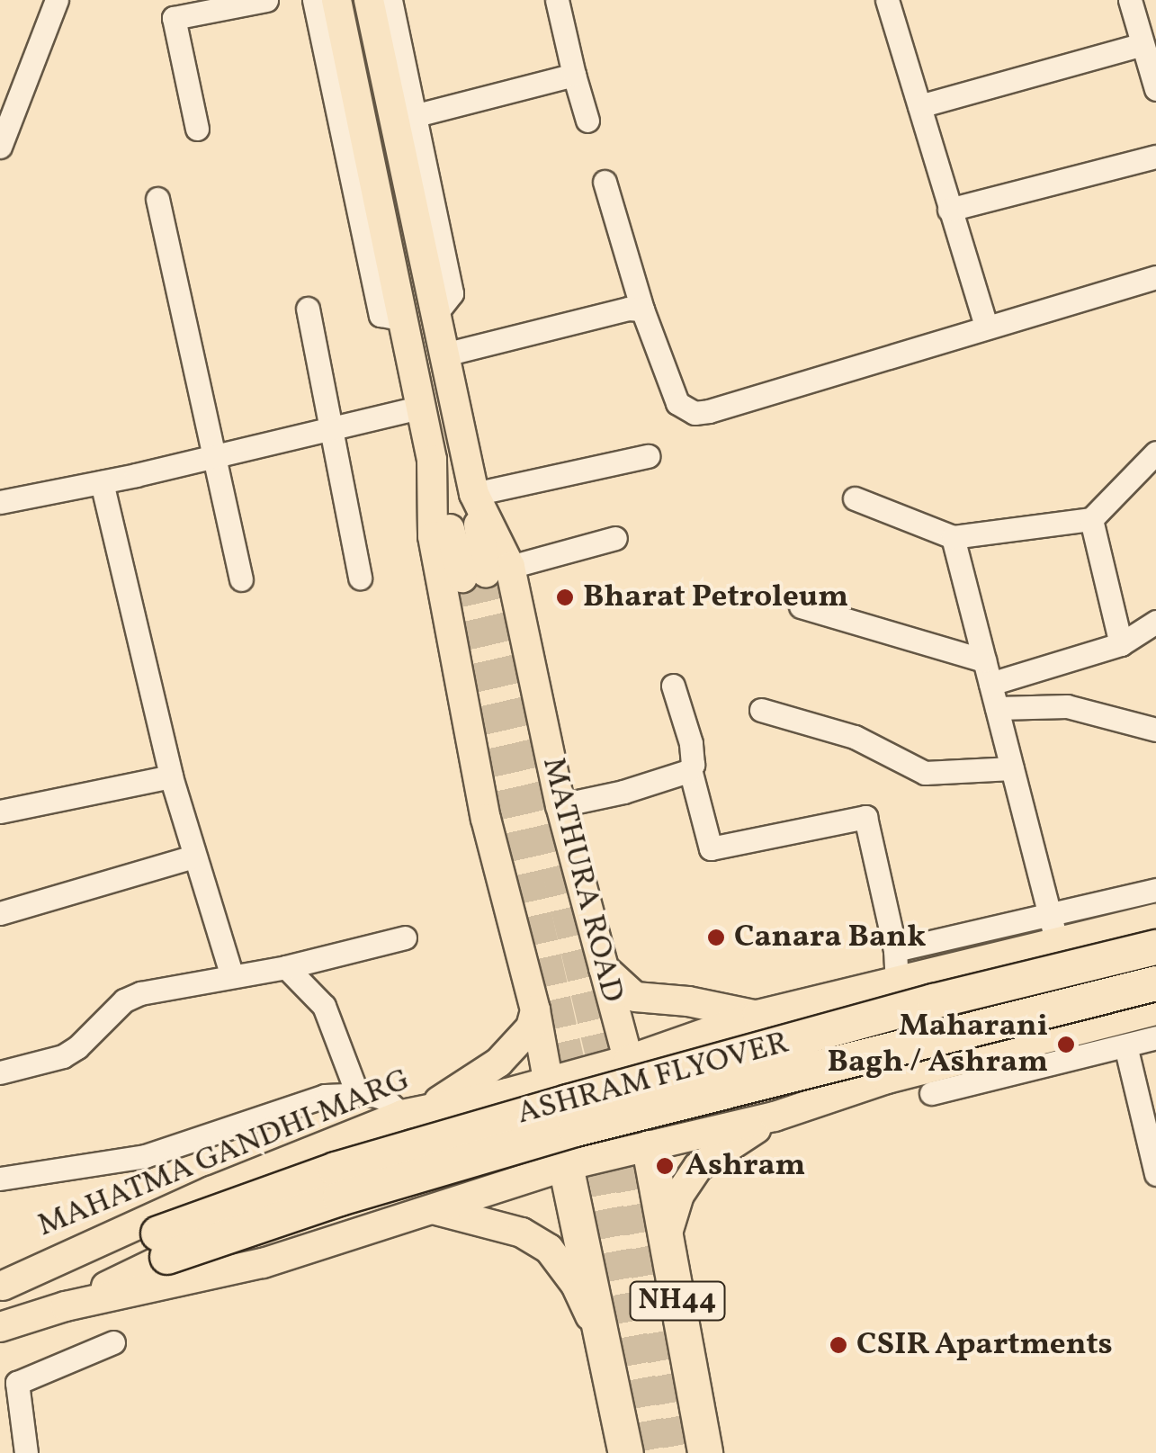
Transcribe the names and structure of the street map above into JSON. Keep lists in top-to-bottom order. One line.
{"streets":{"highway":["MATHURA ROAD","ASHRAM FLYOVER","NH44"],"main road":["MAHATMA GANDHI MARG"]},"crossings":[["MATHURA ROAD","MAHATMA GANDHI MARG"],["ASHRAM FLYOVER","MAHATMA GANDHI MARG"],["MAHATMA GANDHI MARG","NH44"]],"places":["Bharat Petroleum","Canara Bank","Maharani Bagh / Ashram","Ashram","CSIR Apartments"]}
